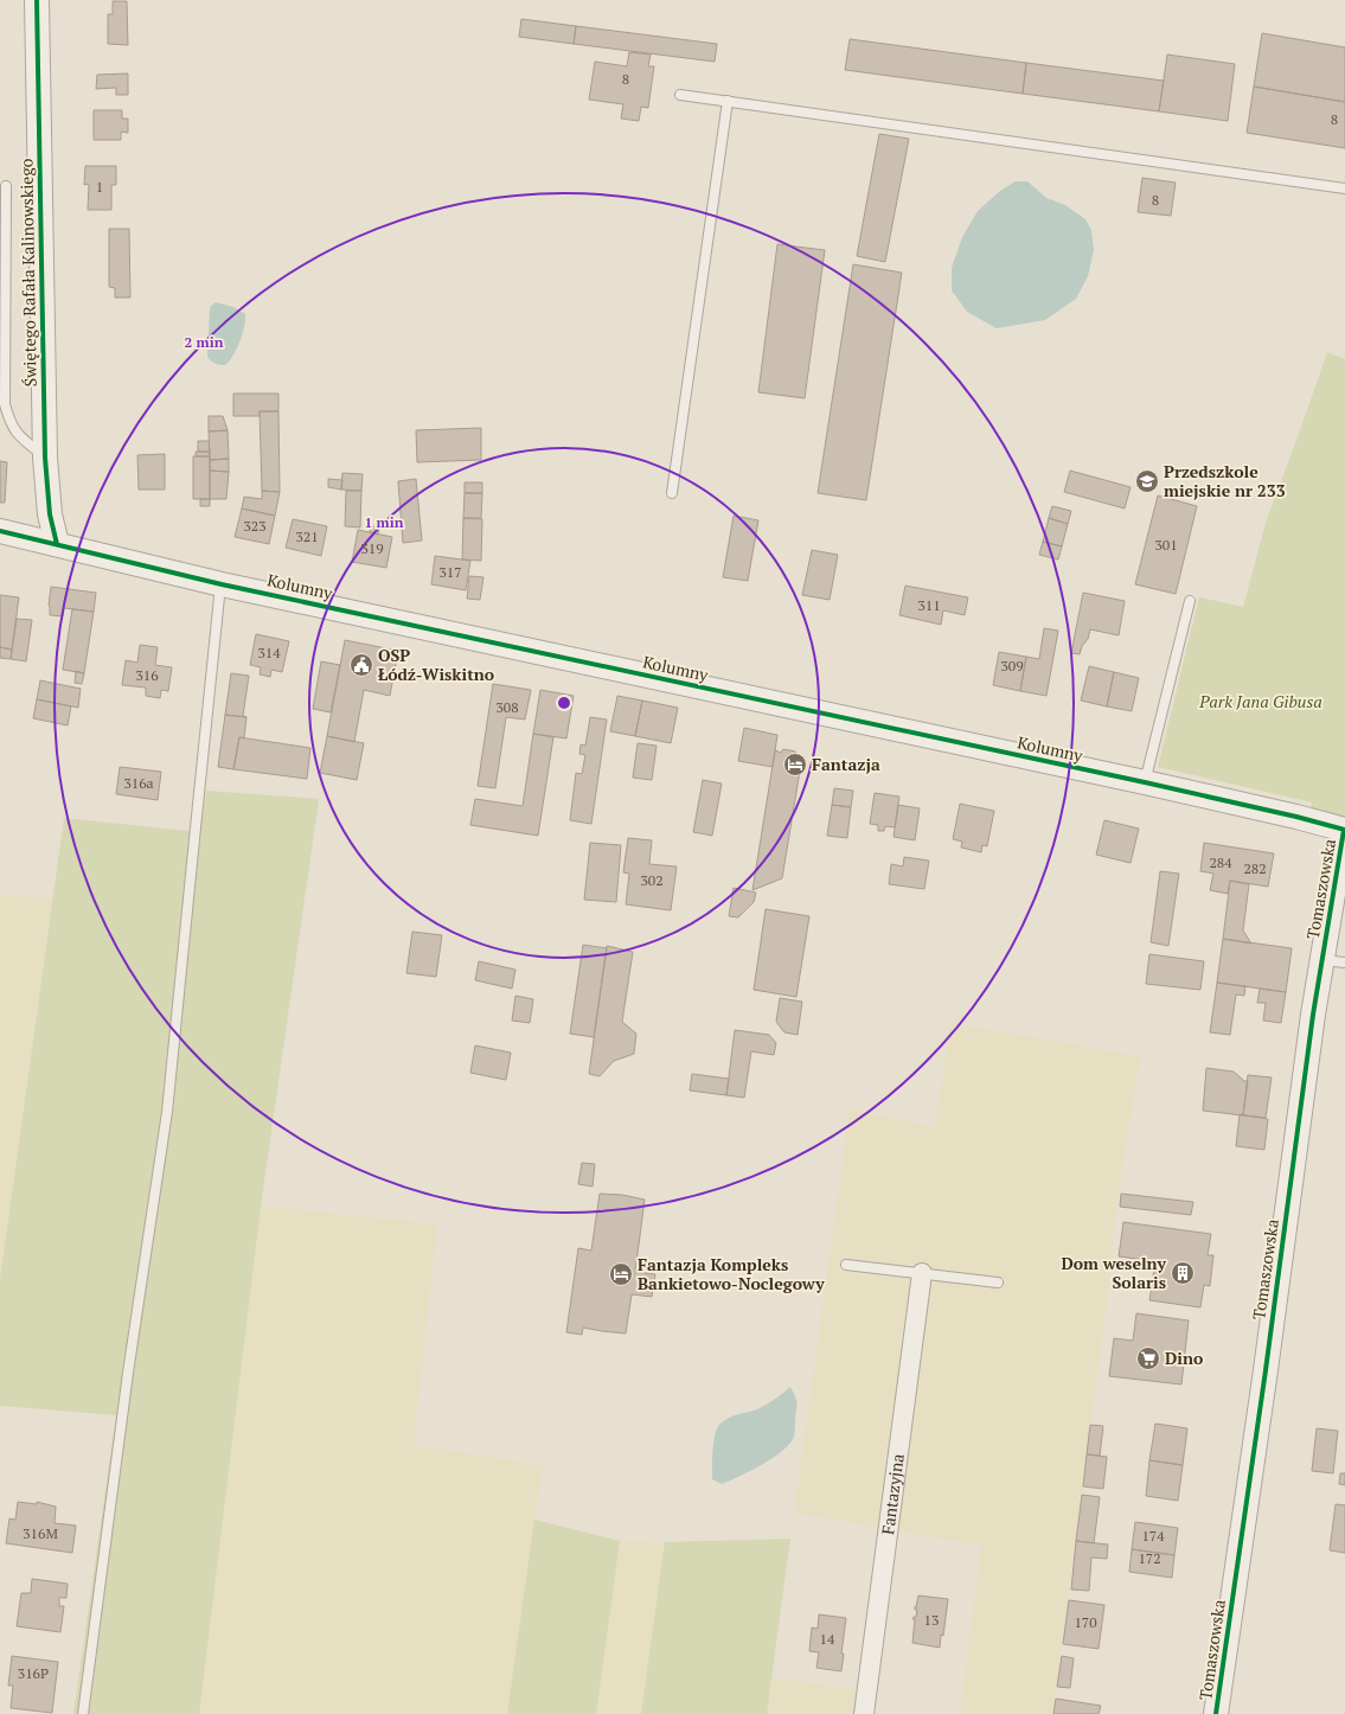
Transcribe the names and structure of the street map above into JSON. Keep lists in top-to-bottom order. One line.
{"streets":{"street":["Świętego Rafała Kalinowskiego","Kolumny","Tomaszowska","Fantazyjna"]},"crossings":[["Świętego Rafała Kalinowskiego","Kolumny"],["Kolumny","Tomaszowska"]],"parks":["Park Jana Gibusa"],"places":{"school or university":["Przedszkole miejskie nr 233"],"public building":["OSP Łódź-Wiskitno"],"hotel":["Fantazja","Fantazja Kompleks Bankietowo-Noclegowy"],"building":["Dom weselny Solaris"],"supermarket":["Dino"]},"house_numbers":["8","8","1","8","323","321","301","319","317","311","314","309","316","308","316a","284","282","302","316M","174","172","13","170","14","316P"],"rings":["2 min","1 min"]}
